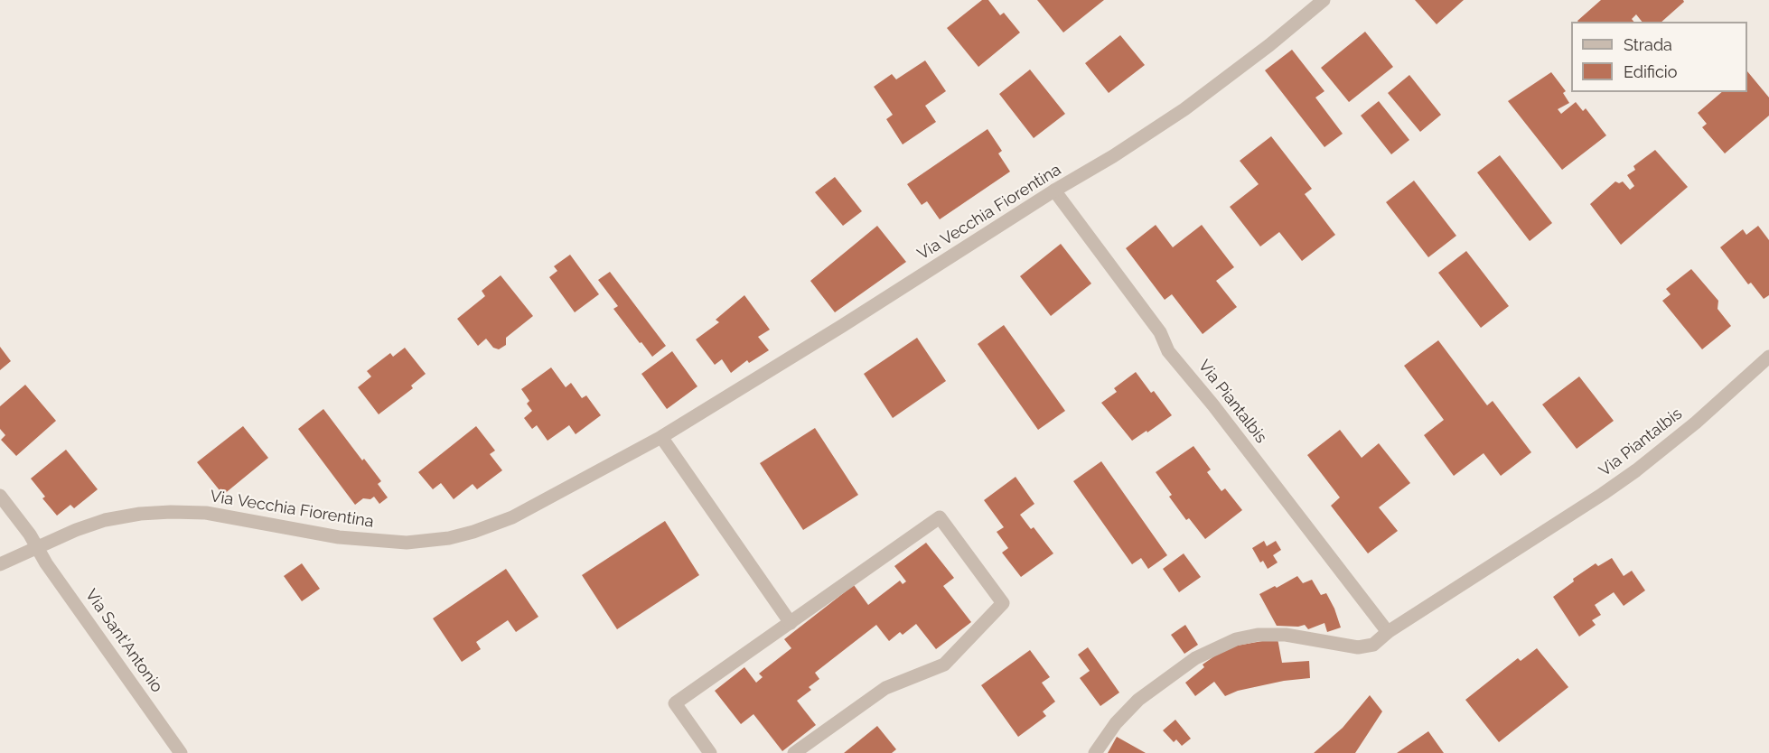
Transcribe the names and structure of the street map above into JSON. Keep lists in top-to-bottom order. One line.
{"streets":{"street":["Via Vecchia Fiorentina","Via Piantalbis","Via Sant'Antonio"]},"crossings":[["Via Vecchia Fiorentina","Via Piantalbis"],["Via Vecchia Fiorentina","Via Sant'Antonio"]],"legend":["Strada","Edificio"]}
